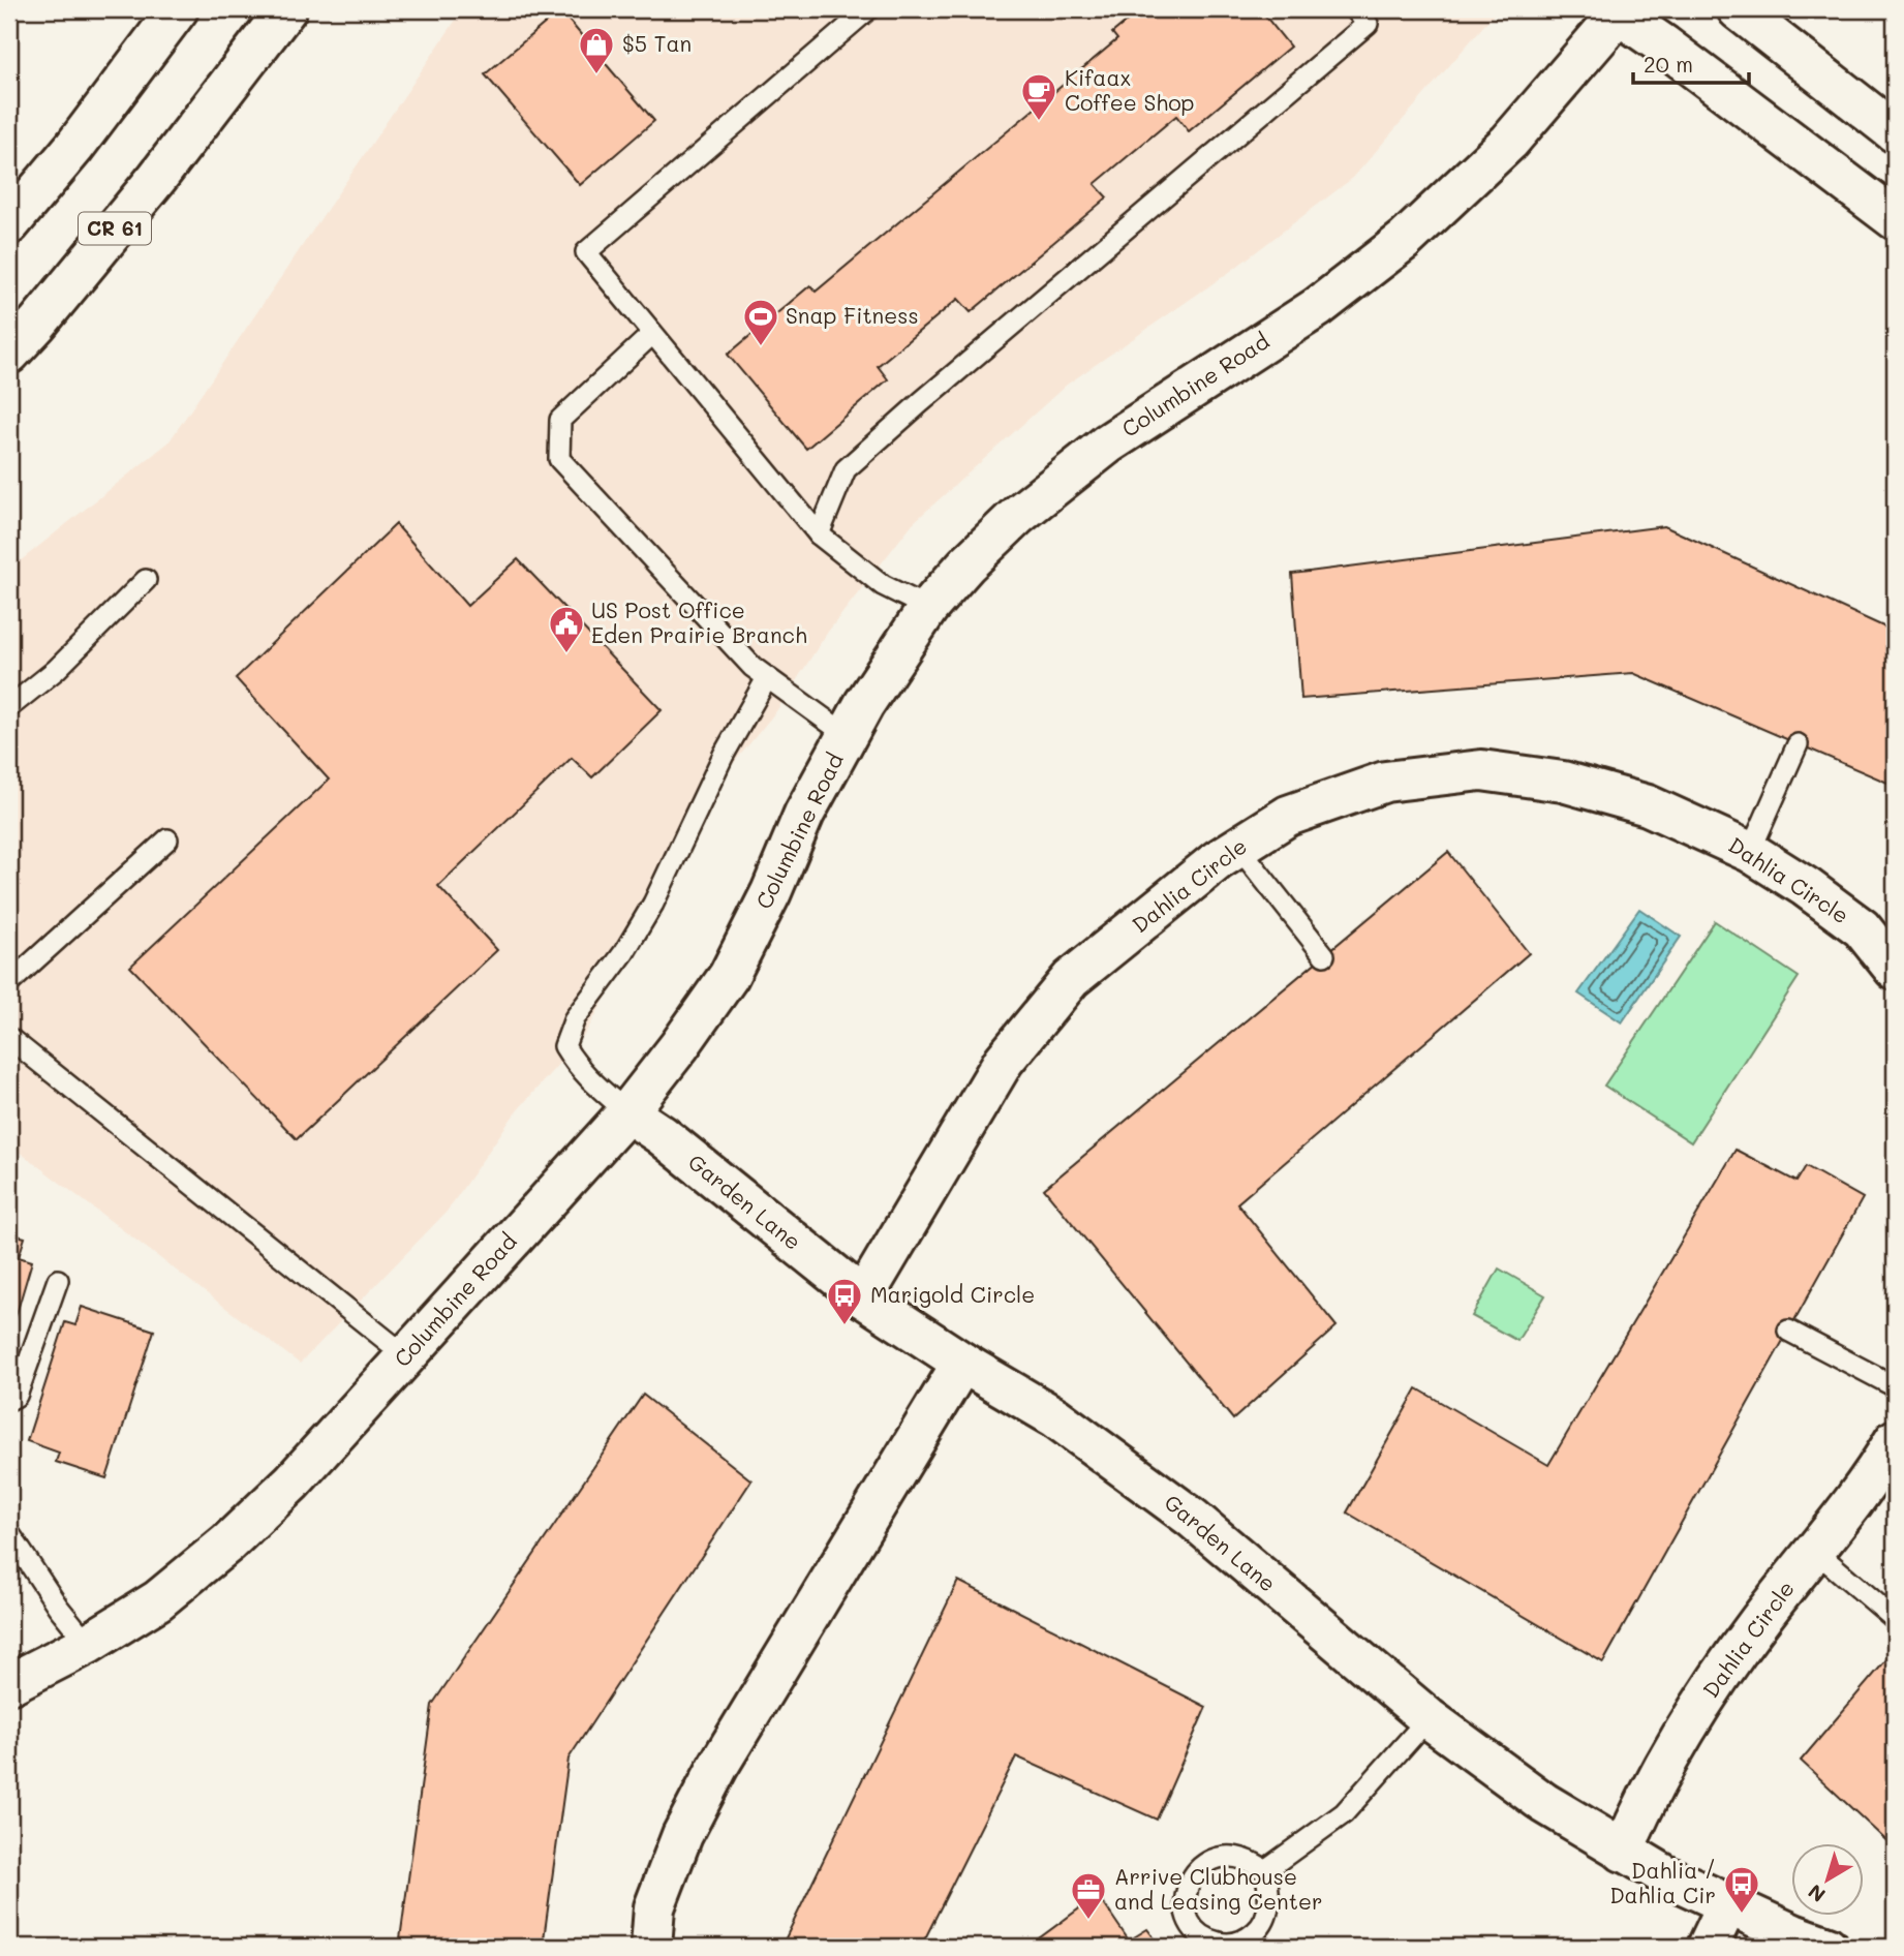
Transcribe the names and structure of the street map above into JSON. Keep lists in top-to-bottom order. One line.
{"streets":{"street":["CR 61","Columbine Road","Dahlia Circle","Garden Lane"]},"crossings":[["Columbine Road","Garden Lane"],["Dahlia Circle","Garden Lane"]],"places":{"shop":["$5 Tan"],"cafe":["Kifaax Coffee Shop"],"sports":["Snap Fitness"],"public building":["US Post Office Eden Prairie Branch"],"bus stop":["Marigold Circle","Dahlia / Dahlia Cir"],"office":["Arrive Clubhouse and Leasing Center"]},"scale_bar":"20 m","north":"bottom left"}
